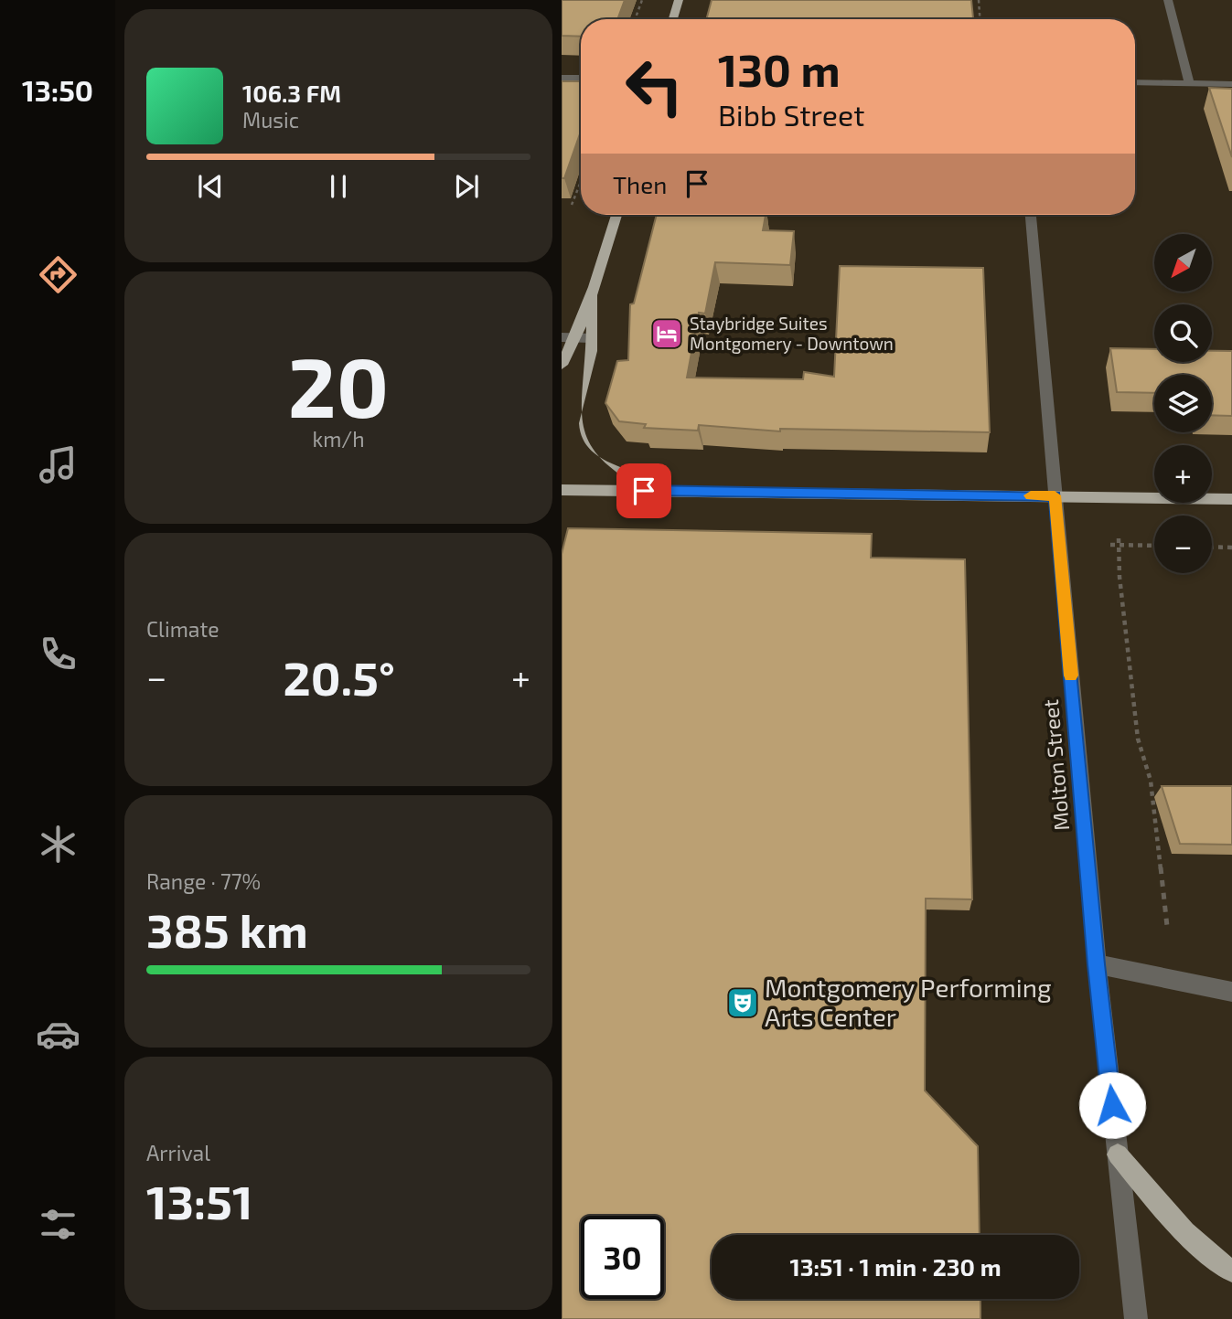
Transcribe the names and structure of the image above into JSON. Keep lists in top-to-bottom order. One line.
{"streets":{"street":["Molton Street"]},"places":{"hotel":["Staybridge Suites Montgomery - Downtown"],"theatre":["Montgomery Performing Arts Center"]},"north":"bottom left","page":{"tabs":"13:50","turn":["130 m","Bibb Street"],"song":["106.3 FM","Music"],"then":"Then","map_buttons":["+","−"],"tile":[["20","km/h"],"Climate",["Range · 77%","385 km"],["Arrival","13:51"]],"heat":["−","20.5°","+"],"limit":"30","trip":"13:51 · 1 min · 230 m"}}
